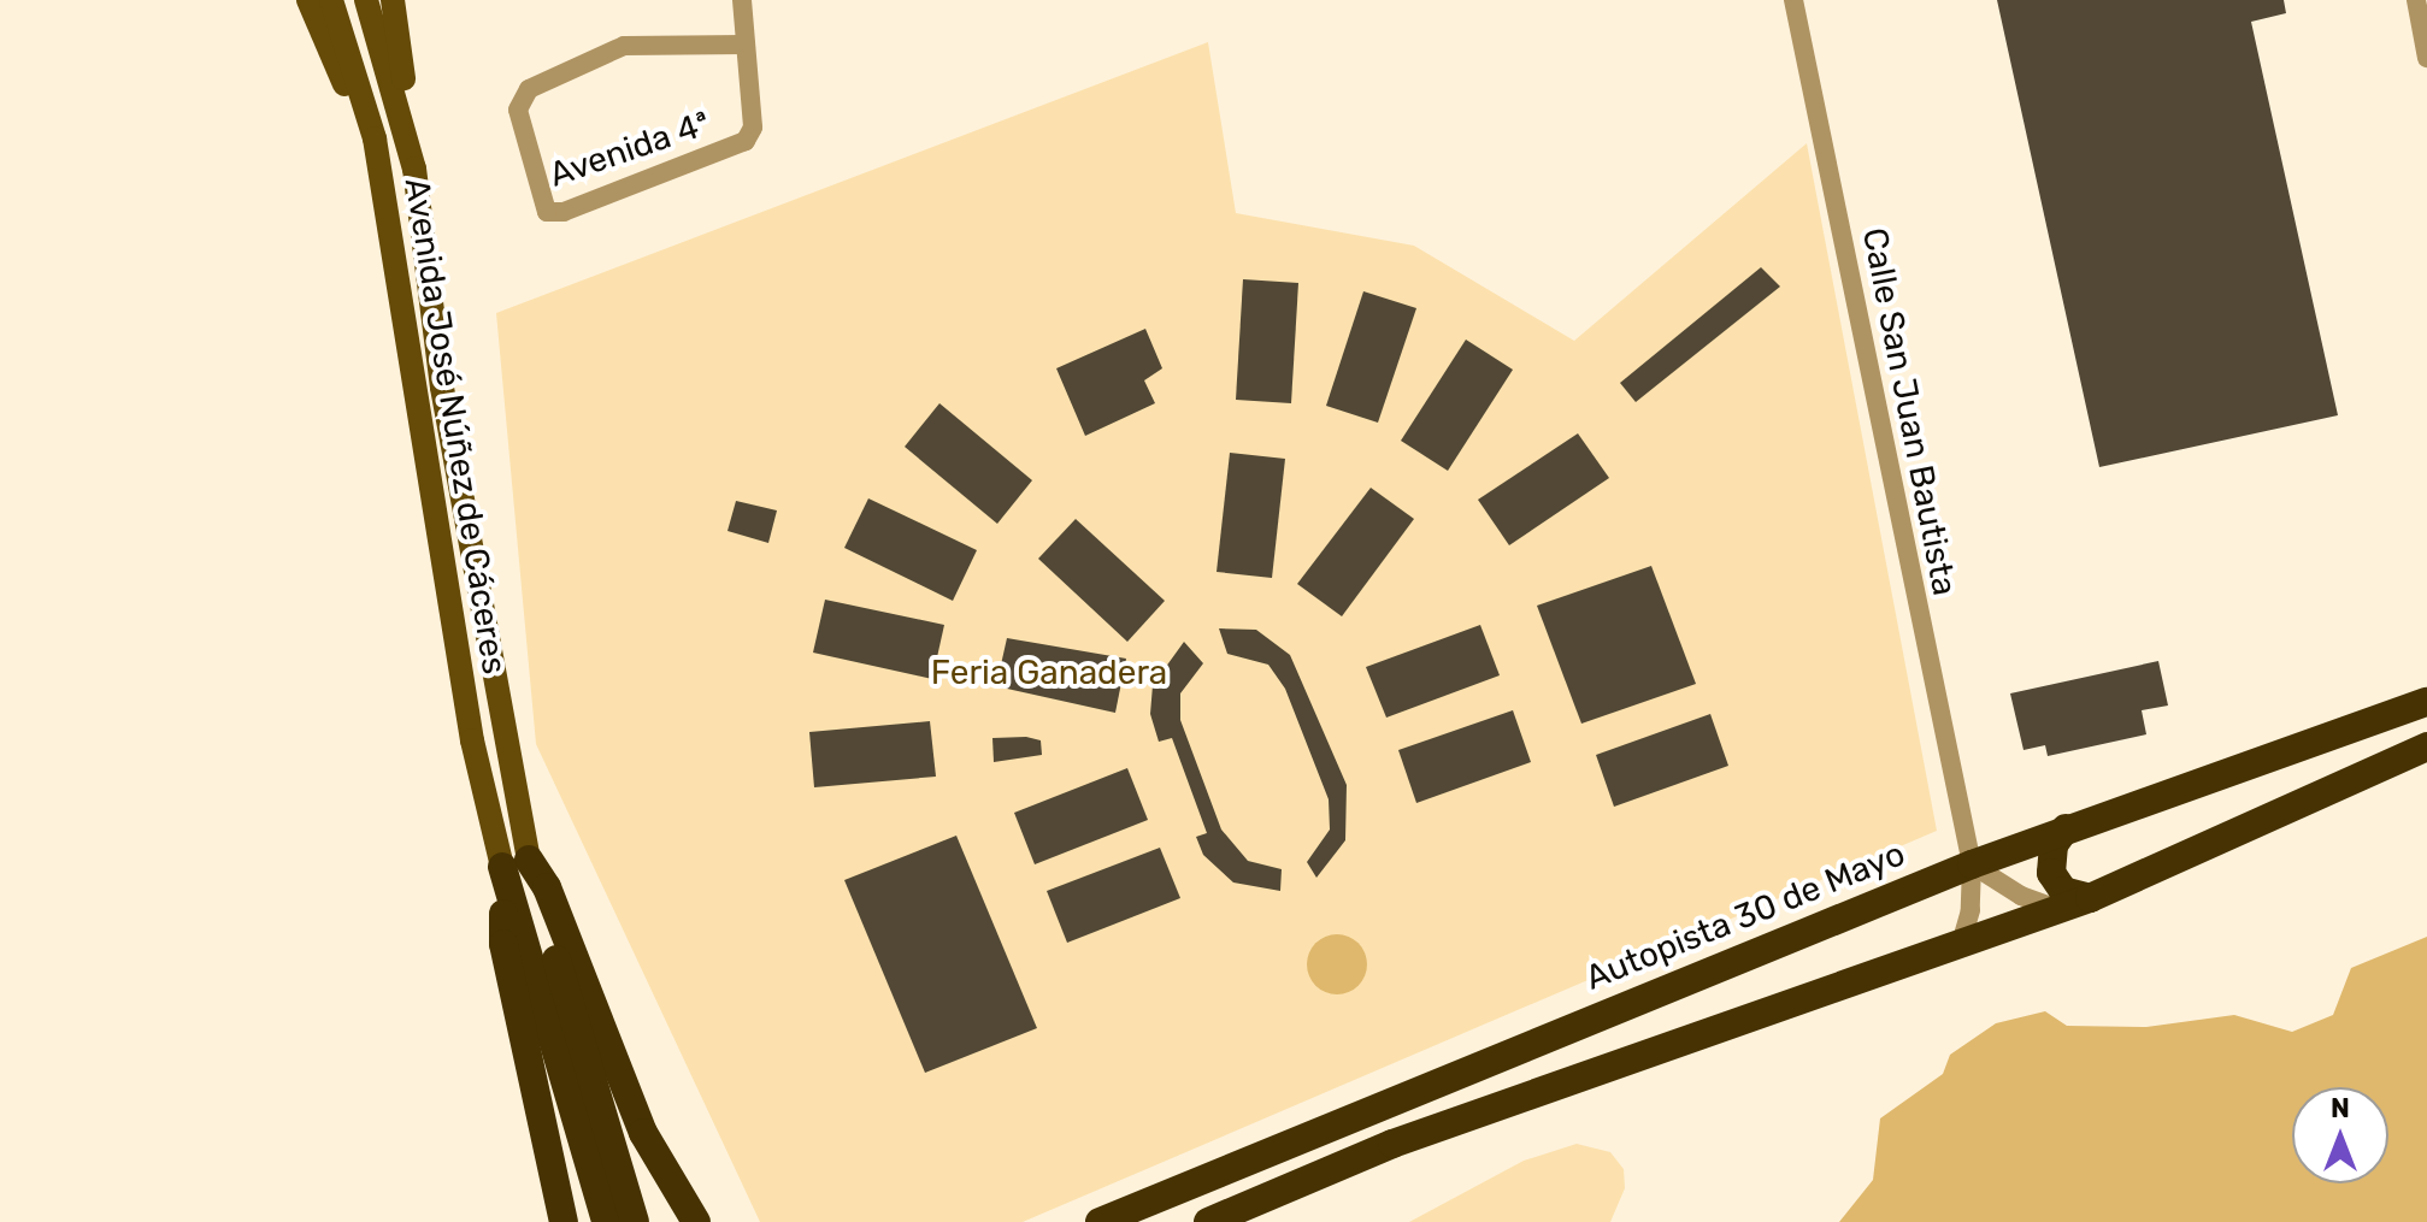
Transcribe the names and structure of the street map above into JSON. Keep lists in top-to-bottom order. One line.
{"streets":{"highway":["Autopista 30 de Mayo"],"main road":["Avenida José Núñez de Cáceres"],"street":["Avenida 4ª","Calle San Juan Bautista"]},"crossings":[["Calle San Juan Bautista","Autopista 30 de Mayo"]],"parks":["Feria Ganadera"],"north":"top"}
